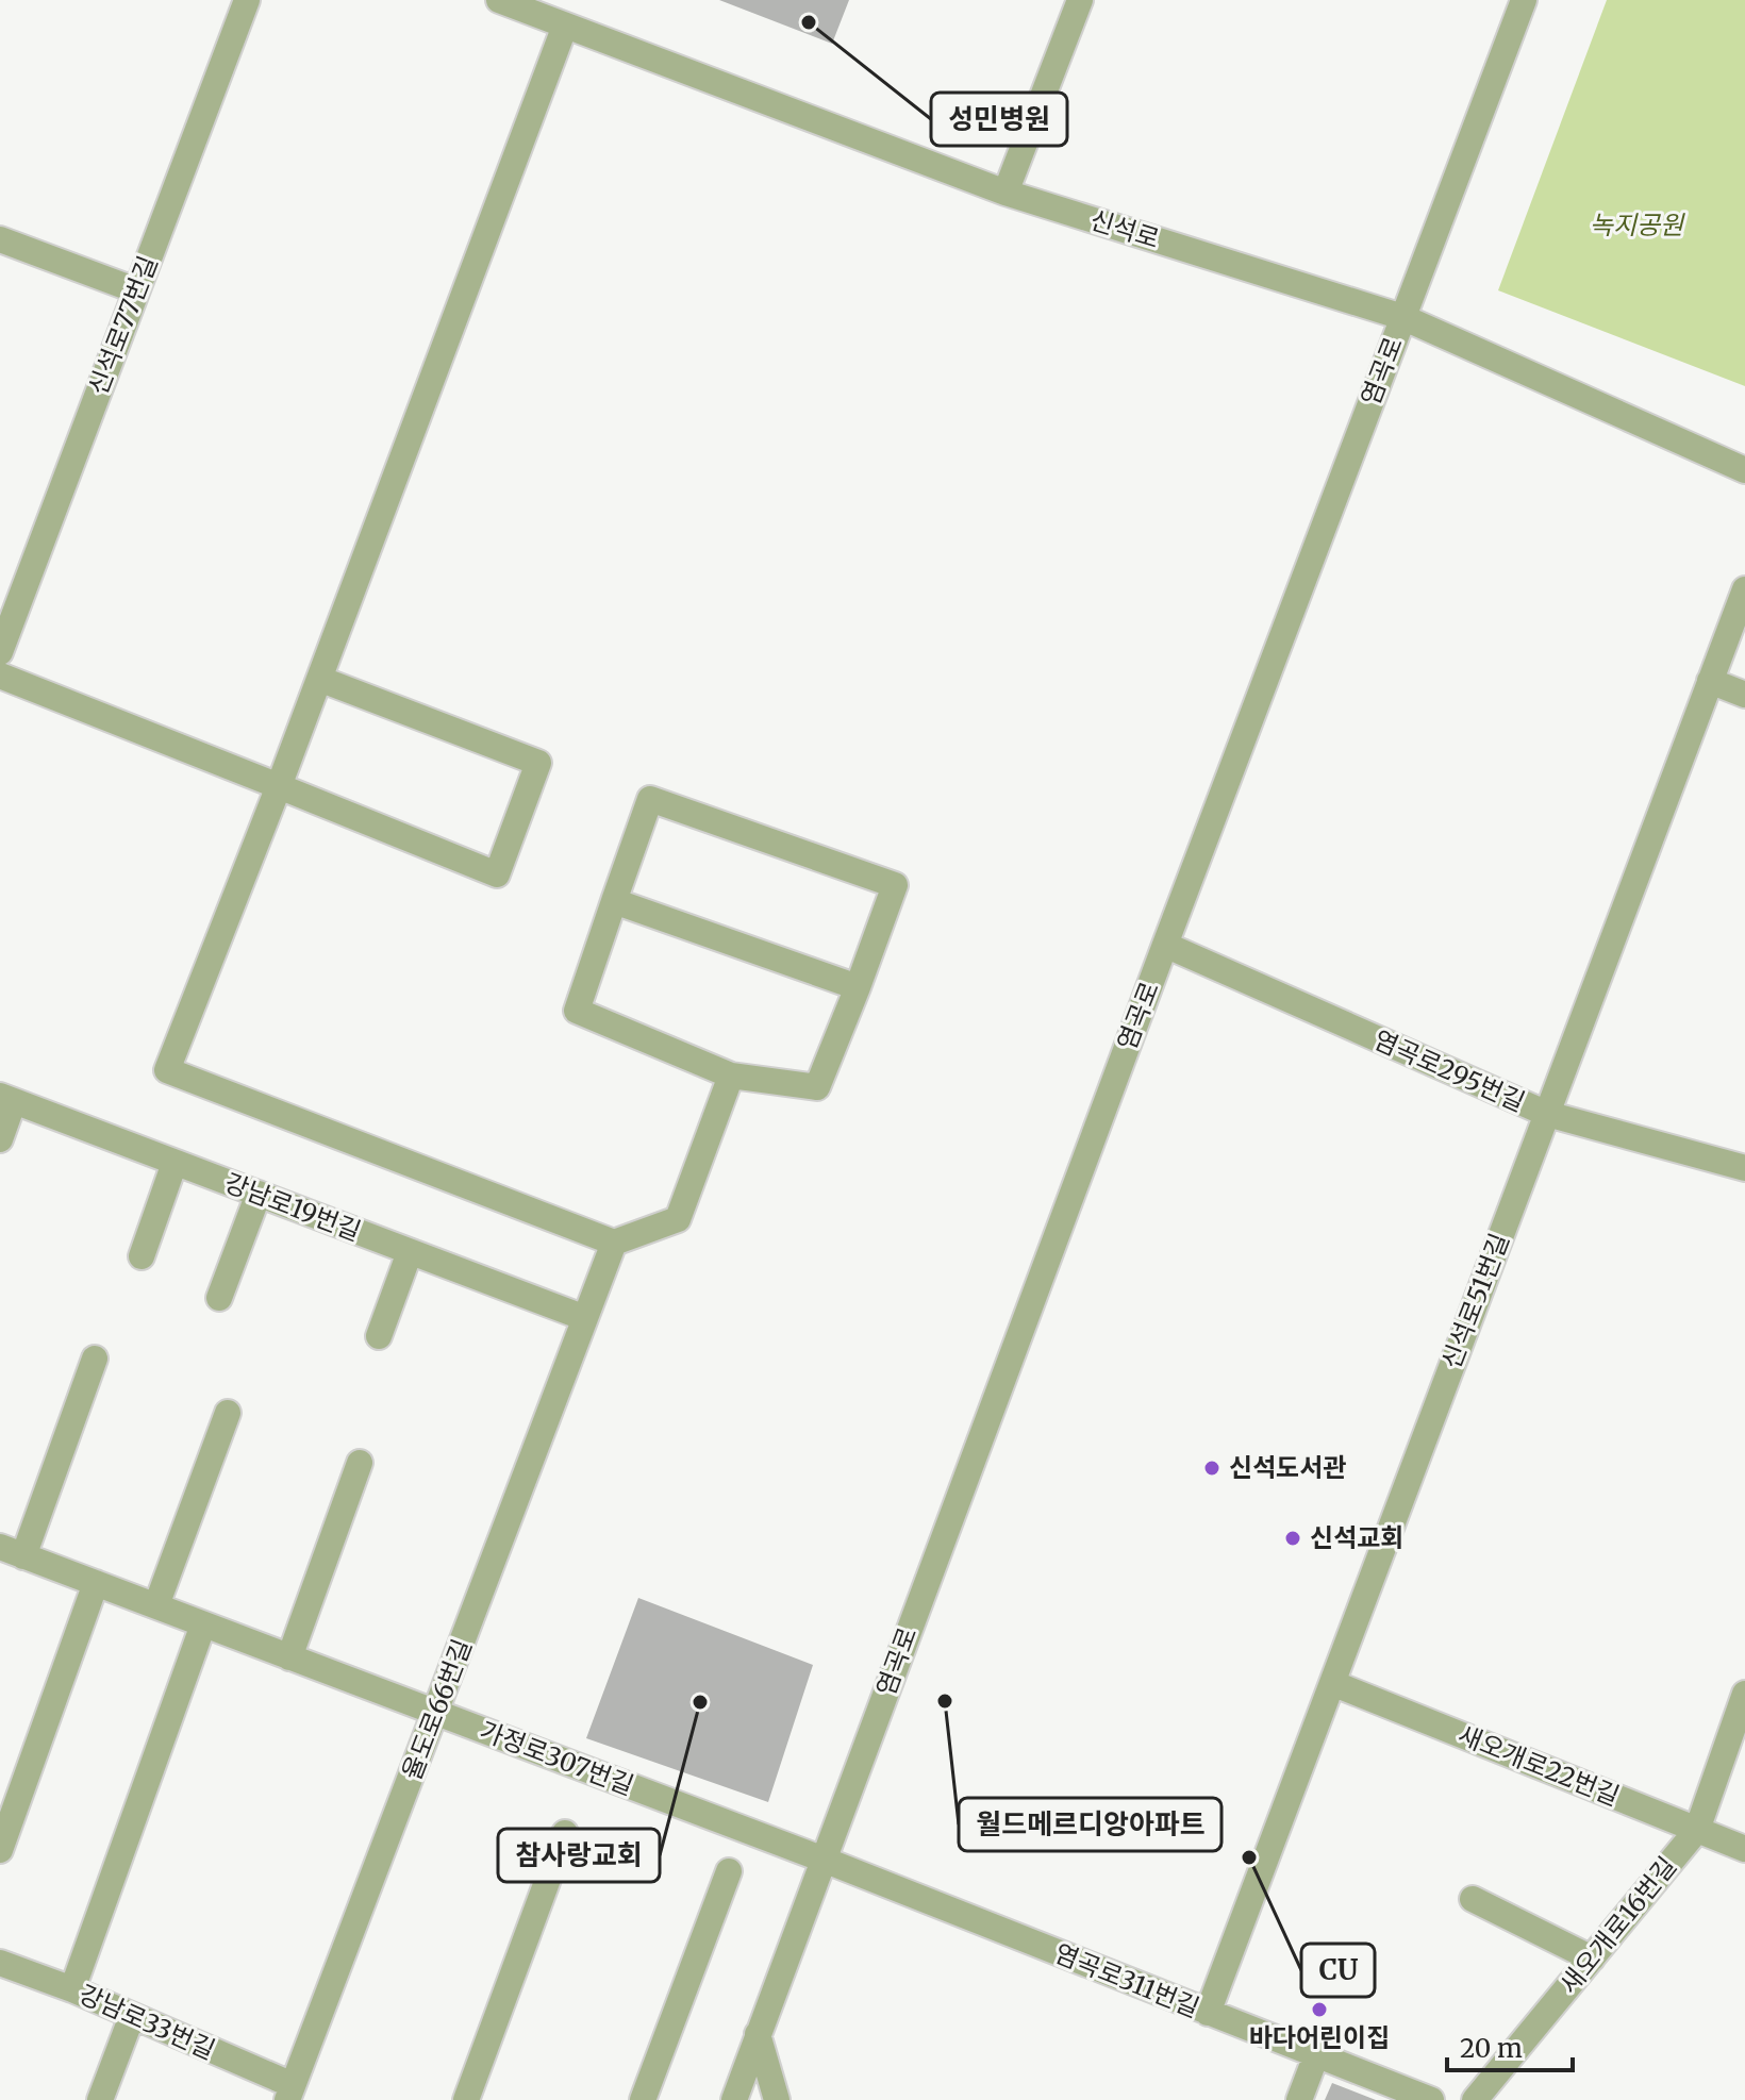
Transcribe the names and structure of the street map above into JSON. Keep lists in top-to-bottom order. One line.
{"streets":{"street":["신석로","신석로77번길","염곡로","염곡로295번길","강남로19번길","신석로51번길","율도로66번길","가정로307번길","새오개로22번길","새오개로16번길","염곡로311번길","강남로33번길"]},"crossings":[["신석로","염곡로"],["염곡로","염곡로295번길"],["염곡로","가정로307번길"],["염곡로","염곡로311번길"],["염곡로295번길","신석로51번길"],["강남로19번길","율도로66번길"],["신석로51번길","새오개로22번길"],["신석로51번길","염곡로311번길"],["율도로66번길","가정로307번길"],["율도로66번길","강남로33번길"],["가정로307번길","염곡로311번길"],["새오개로22번길","새오개로16번길"]],"parks":["녹지공원"],"places":["성민병원","신석도서관","신석교회","월드메르디앙아파트","참사랑교회","CU","바다어린이집"],"scale_bar":"20 m"}
